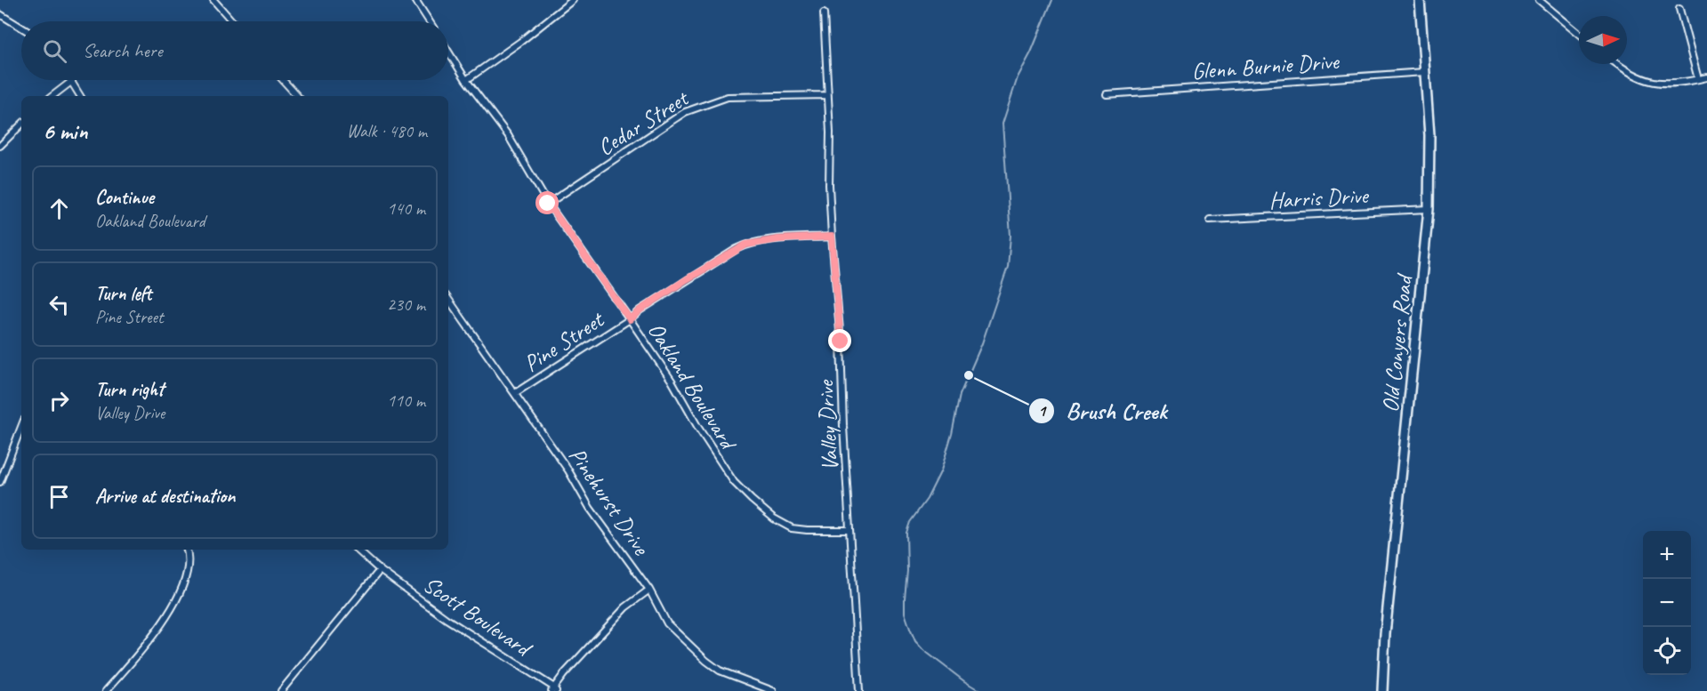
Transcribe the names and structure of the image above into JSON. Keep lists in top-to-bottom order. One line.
{"streets":{"street":["Glenn Burnie Drive","Cedar Street","Harris Drive","Pine Street","Old Conyers Road","Oakland Boulevard","Valley Drive","Pinehurst Drive","Scott Boulevard"]},"crossings":[["Glenn Burnie Drive","Old Conyers Road"],["Cedar Street","Oakland Boulevard"],["Cedar Street","Valley Drive"],["Harris Drive","Old Conyers Road"],["Pine Street","Oakland Boulevard"],["Pine Street","Valley Drive"],["Pine Street","Pinehurst Drive"],["Oakland Boulevard","Valley Drive"]],"places":["Brush Creek"],"north":"right","page":{"search":"Search here","heading":["6 min","Walk · 480 m"],"list":[["Continue","Oakland Boulevard","140 m"],["Turn left","Pine Street","230 m"],["Turn right","Valley Drive","110 m"],"Arrive at destination"],"map_buttons":["+","−"]}}
